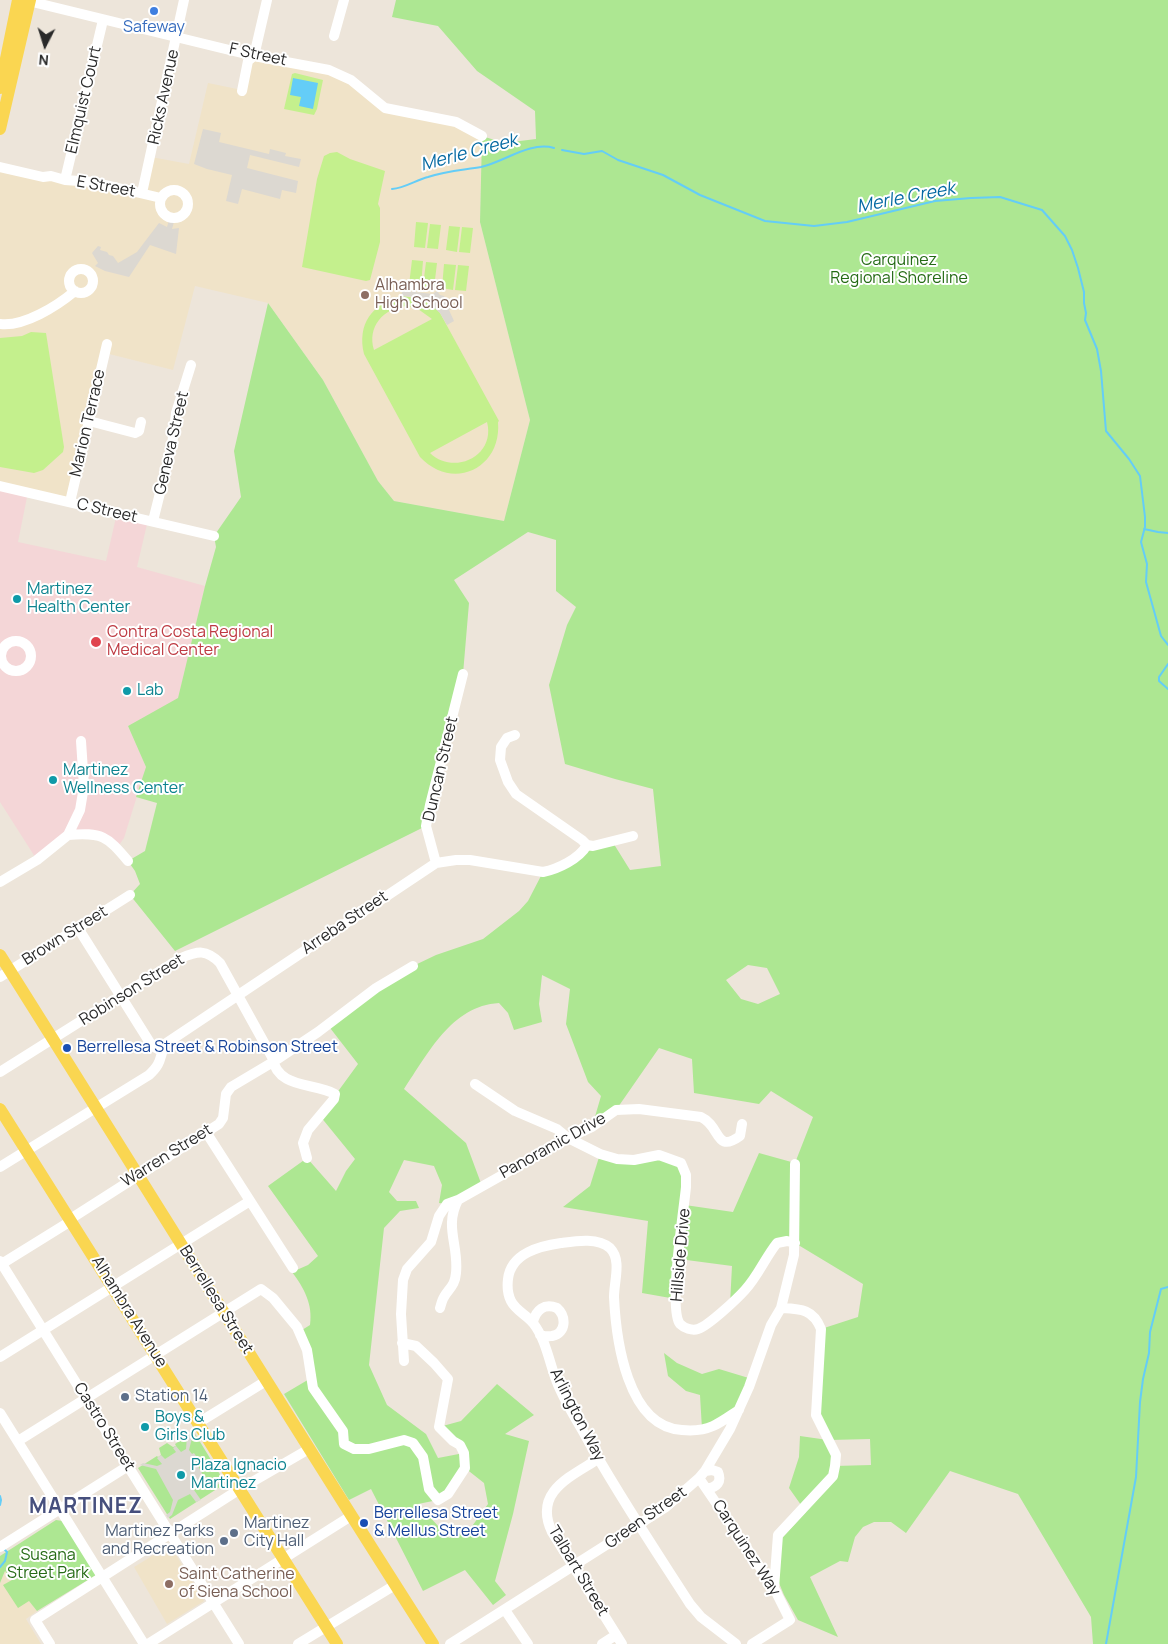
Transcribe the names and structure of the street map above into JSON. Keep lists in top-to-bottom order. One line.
{"streets":{"main road":["Berrellesa Street","Alhambra Avenue"],"street":["F Street","Ricks Avenue","Elmquist Court","E Street","Marion Terrace","Geneva Street","C Street","Duncan Street","Arreba Street","Brown Street","Robinson Street","Panoramic Drive","Warren Street","Hillside Drive","Arlington Way","Castro Street","Green Street","Carquinez Way","Talbart Street"]},"crossings":[["F Street","Ricks Avenue"],["F Street","Elmquist Court"],["Ricks Avenue","E Street"],["Elmquist Court","E Street"],["Marion Terrace","C Street"],["Geneva Street","C Street"],["Duncan Street","Arreba Street"],["Arreba Street","Robinson Street"],["Arreba Street","Berrellesa Street"],["Arreba Street","Alhambra Avenue"],["Brown Street","Berrellesa Street"],["Robinson Street","Warren Street"],["Robinson Street","Berrellesa Street"],["Panoramic Drive","Hillside Drive"],["Warren Street","Berrellesa Street"],["Warren Street","Alhambra Avenue"],["Warren Street","Castro Street"],["Hillside Drive","Green Street"],["Arlington Way","Green Street"],["Arlington Way","Talbart Street"],["Green Street","Carquinez Way"],["Green Street","Talbart Street"]],"districts":["MARTINEZ"],"water":["Merle Creek"],"parks":["Carquinez Regional Shoreline","Susana Street Park"],"places":["Safeway","Alhambra High School","Martinez Health Center","Contra Costa Regional Medical Center","Lab","Martinez Wellness Center","Berrellesa Street & Robinson Street","Station 14","Boys & Girls Club","Plaza Ignacio Martinez","Berrellesa Street & Mellus Street","Martinez City Hall","Martinez Parks and Recreation","Saint Catherine of Siena School"],"north":"bottom"}
